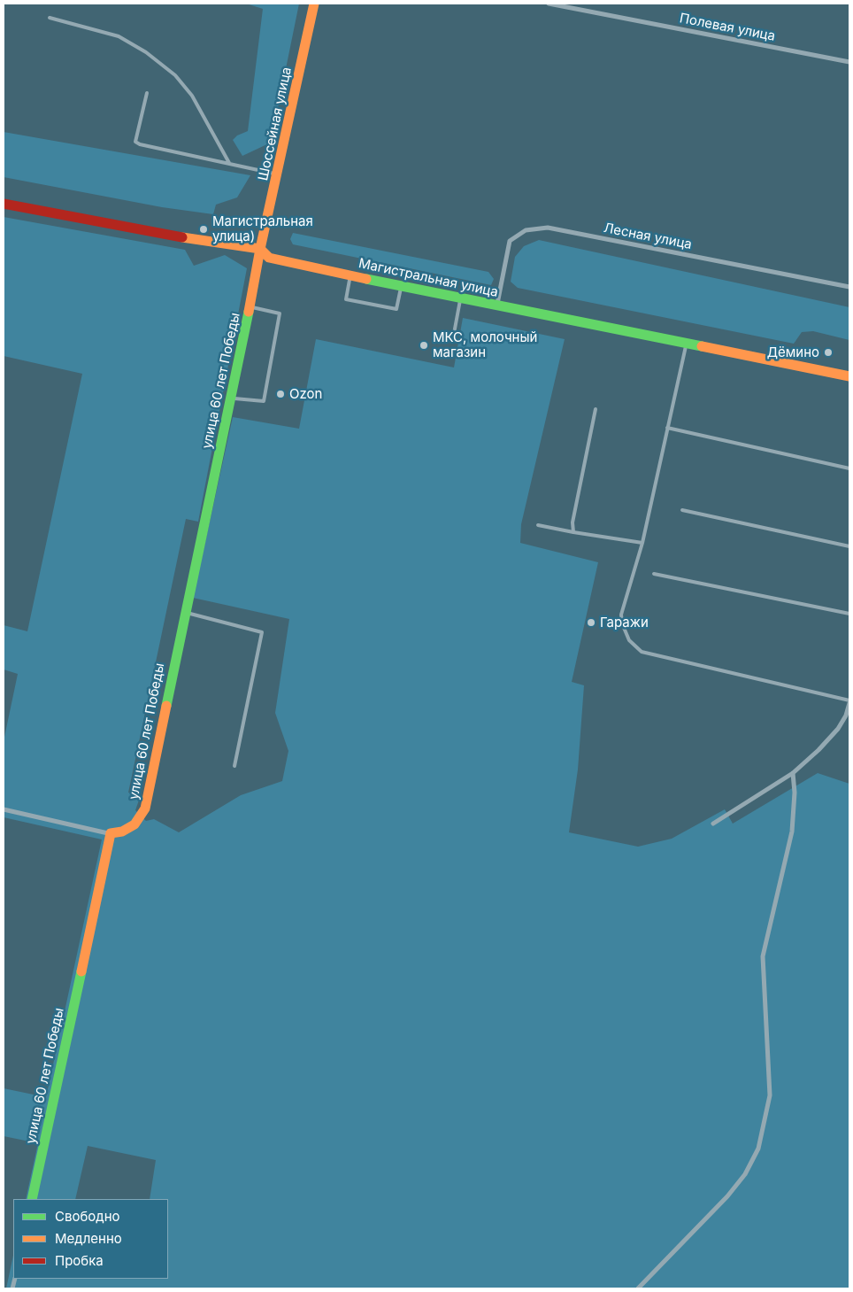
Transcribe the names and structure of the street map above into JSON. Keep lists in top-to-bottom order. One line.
{"streets":{"street":["Полевая улица","Шоссейная улица","Лесная улица","Магистральная улица","улица 60 лет Победы"]},"crossings":[["Шоссейная улица","Магистральная улица"],["Шоссейная улица","улица 60 лет Победы"],["Лесная улица","Магистральная улица"],["Магистральная улица","улица 60 лет Победы"]],"places":["Магистральная улица)","МКС, молочный магазин","Дёмино","Ozon","Гаражи"],"legend":["Свободно","Медленно","Пробка"]}
